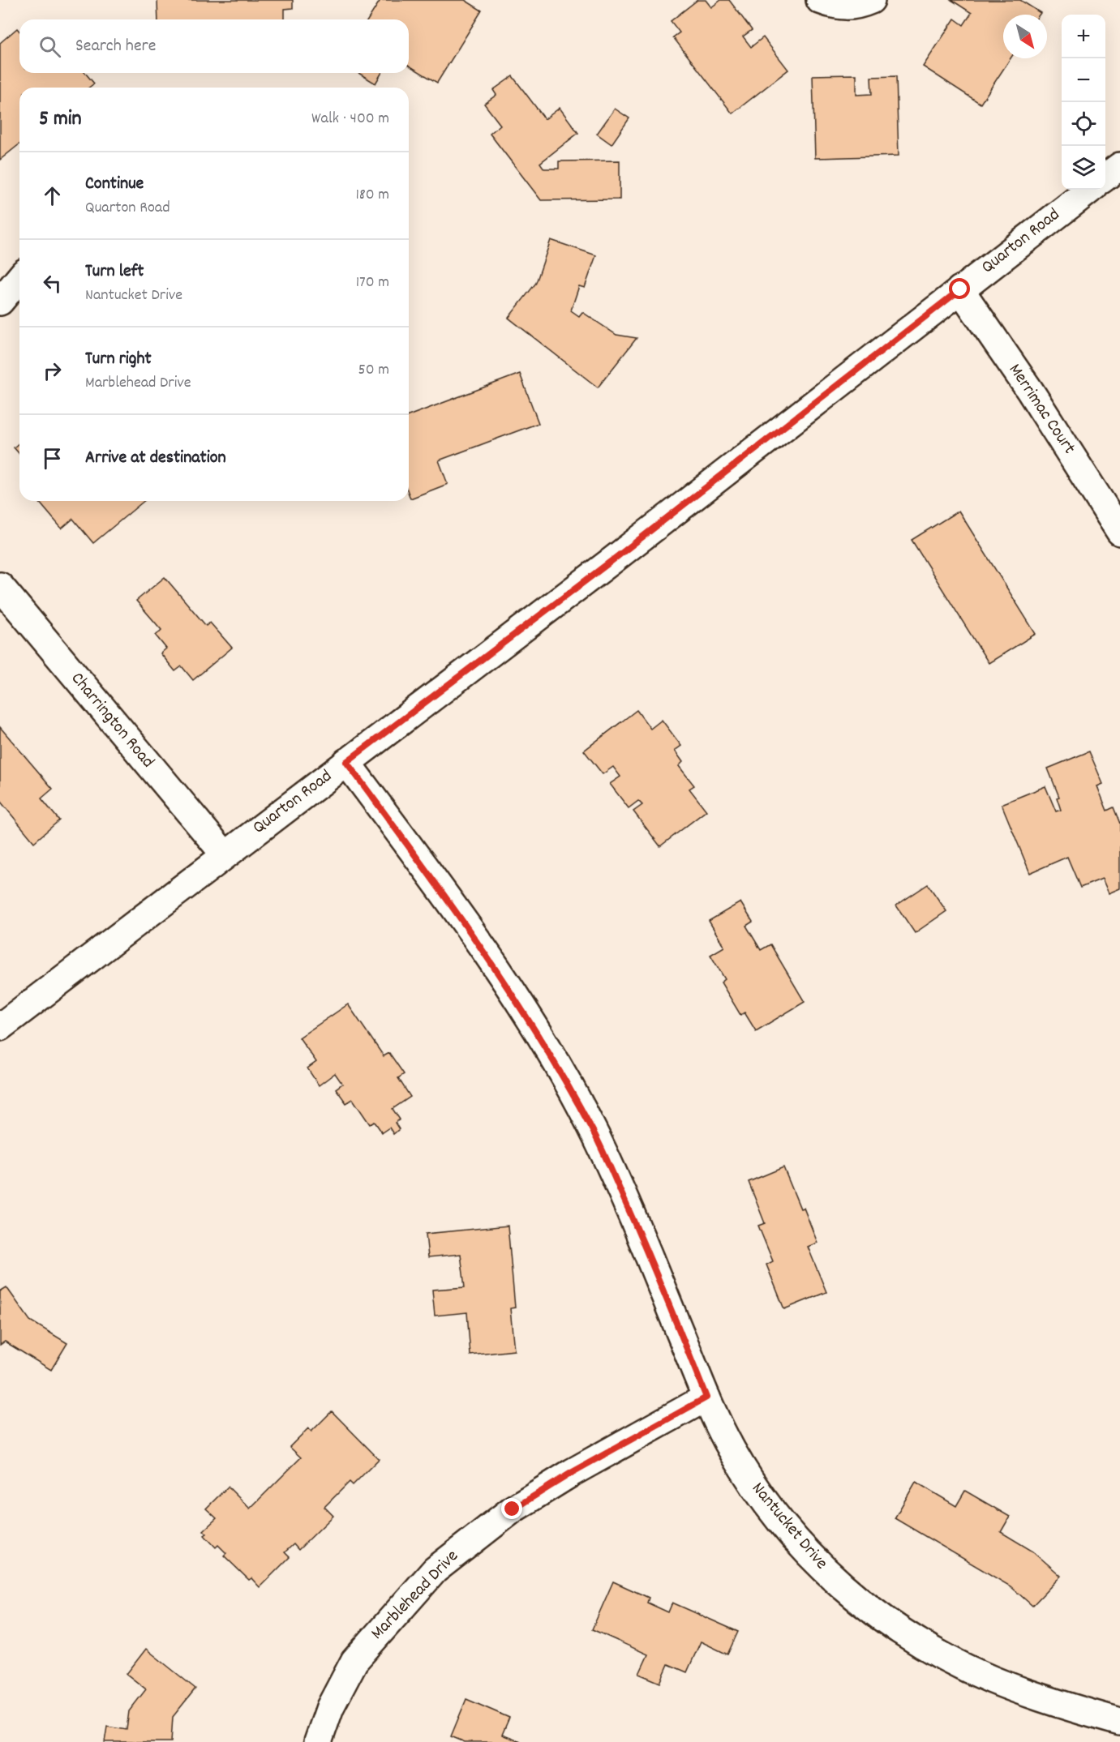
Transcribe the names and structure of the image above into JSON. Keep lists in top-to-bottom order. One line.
{"streets":{"street":["Quarton Road","Merrimac Court","Charrington Road","Nantucket Drive","Marblehead Drive"]},"crossings":[["Quarton Road","Merrimac Court"],["Quarton Road","Charrington Road"],["Quarton Road","Nantucket Drive"],["Nantucket Drive","Marblehead Drive"]],"north":"bottom right","page":{"map_buttons":["+","−"],"search":"Search here","heading":["5 min","Walk · 400 m"],"list":[["Continue","Quarton Road","180 m"],["Turn left","Nantucket Drive","170 m"],["Turn right","Marblehead Drive","50 m"],"Arrive at destination"]}}
